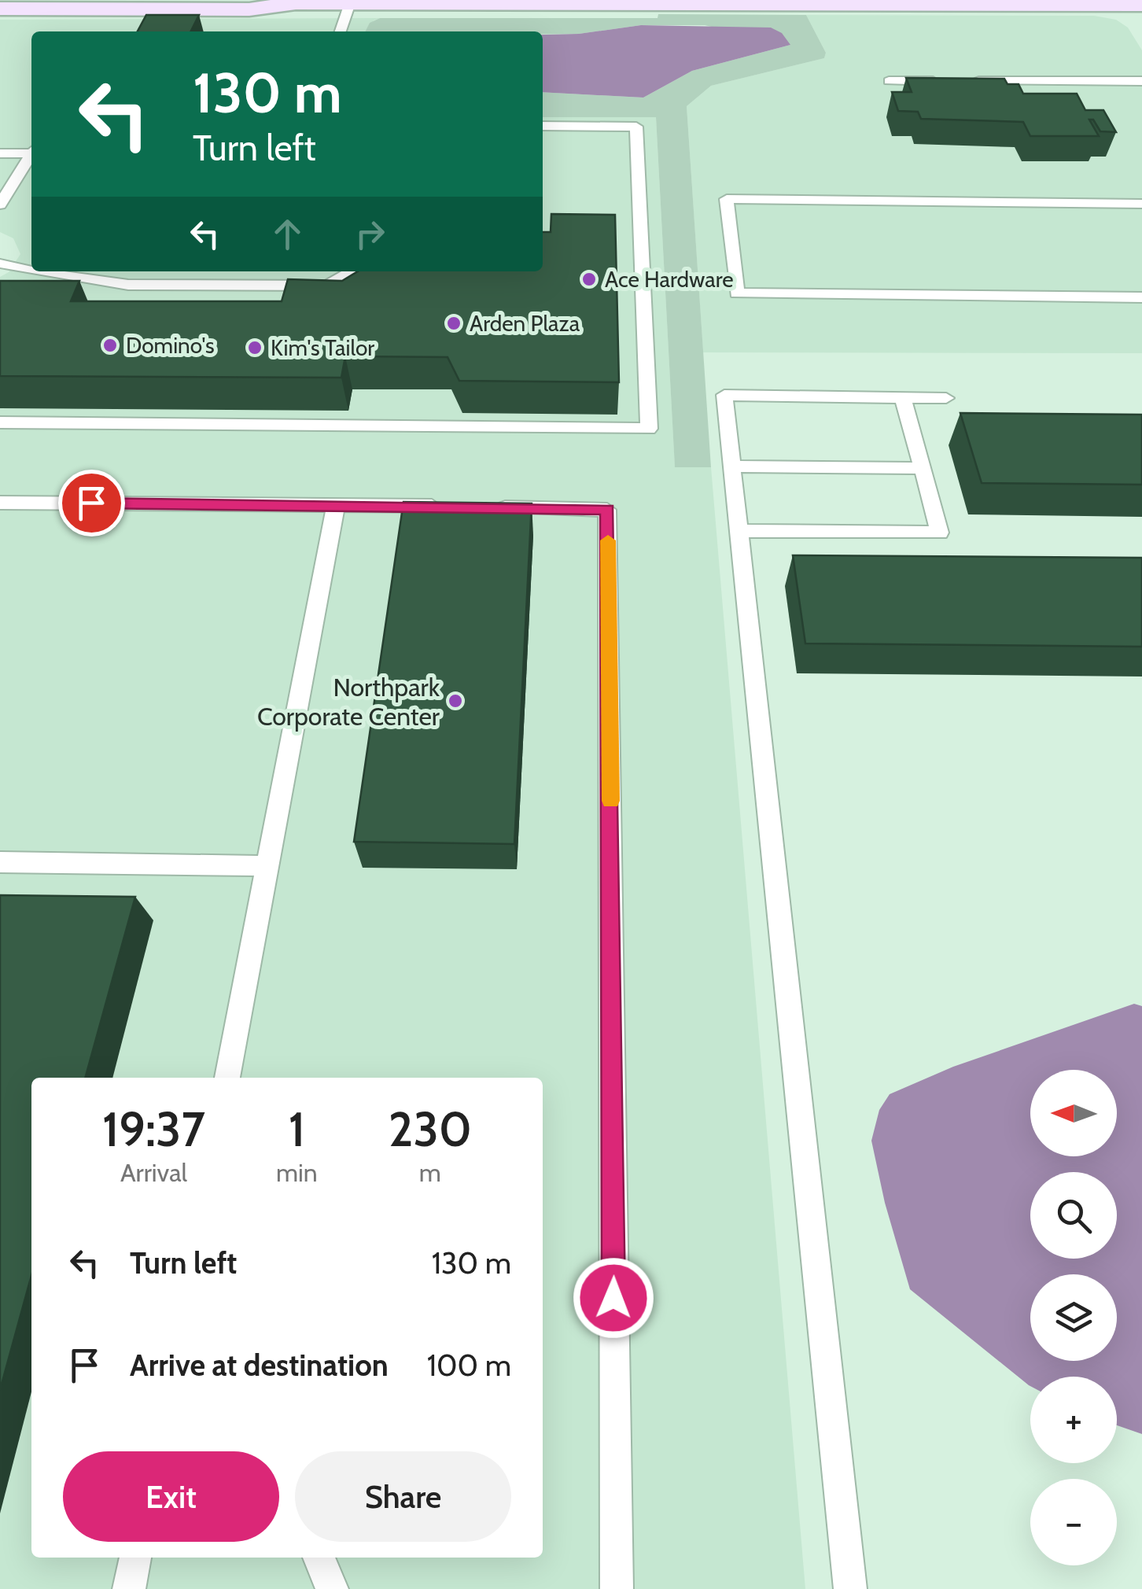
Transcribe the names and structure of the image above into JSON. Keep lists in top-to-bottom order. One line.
{"places":["Ace Hardware","Arden Plaza","Domino's","Kim's Tailor","Northpark Corporate Center"],"north":"left","page":{"turn":["130 m","Turn left"],"map_buttons":["+","−"],"eta":["19:37","Arrival","1","min","230","m"],"list":[{"name":"Turn left","value":"130 m"},{"name":"Arrive at destination","value":"100 m"}],"buttons":["Exit","Share"]}}
